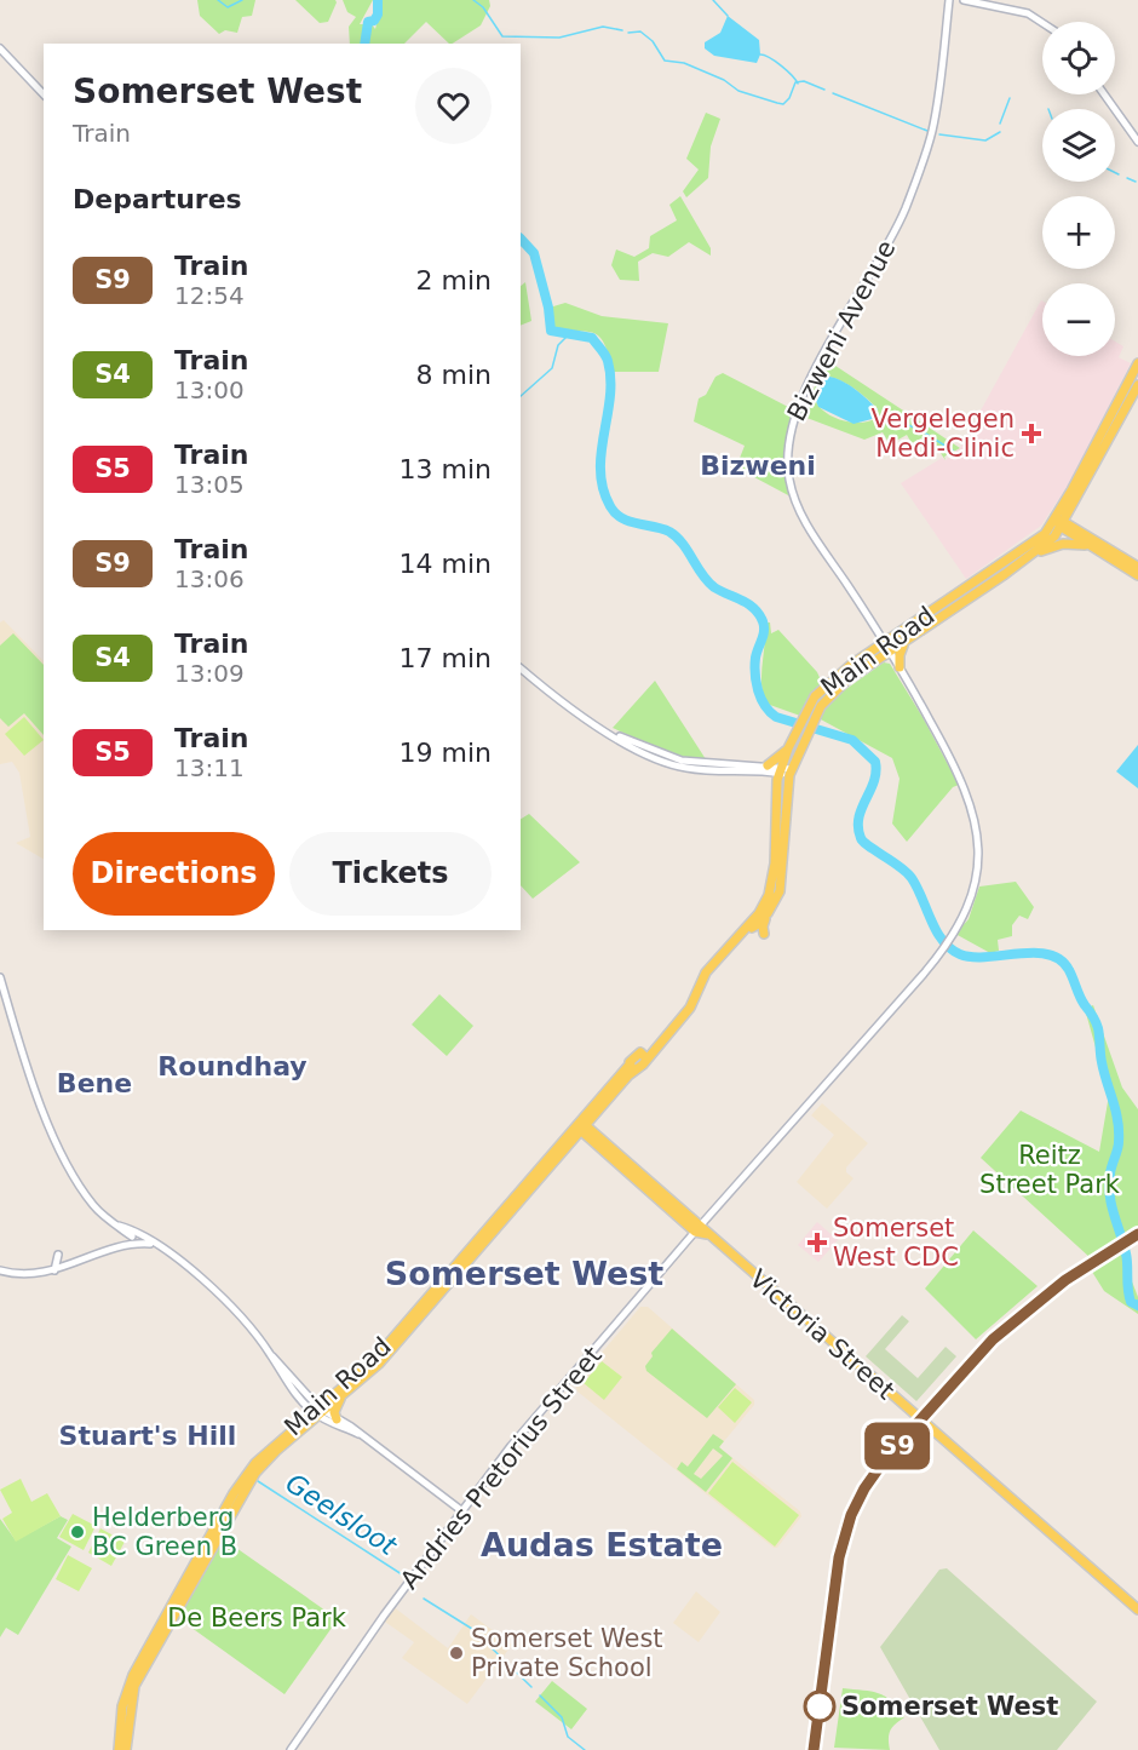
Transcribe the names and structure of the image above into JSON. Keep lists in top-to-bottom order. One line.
{"streets":{"main road":["Main Road","Victoria Street"],"street":["Bizweni Avenue","Andries Pretorius Street"]},"crossings":[["Bizweni Avenue","Main Road"],["Bizweni Avenue","Andries Pretorius Street"],["Main Road","Victoria Street"],["Main Road","Andries Pretorius Street"],["Victoria Street","Andries Pretorius Street"]],"districts":["Bizweni","Roundhay","Bene","Somerset West","Stuart's Hill","Audas Estate"],"water":["Geelsloot"],"parks":["Reitz Street Park","De Beers Park"],"places":{"health":["Vergelegen Medi-Clinic","Somerset West CDC"],"other":["Helderberg BC Green B","Somerset West Private School","Somerset West"]},"page":{"on_map":"S9","map_buttons":["+","−"],"heading":[["Somerset West","Train"],"Departures"],"list":[{"mark":"S9","name":"Train","note":"12:54","value":"2 min"},{"mark":"S4","name":"Train","note":"13:00","value":"8 min"},{"mark":"S5","name":"Train","note":"13:05","value":"13 min"},{"mark":"S9","name":"Train","note":"13:06","value":"14 min"},{"mark":"S4","name":"Train","note":"13:09","value":"17 min"},{"mark":"S5","name":"Train","note":"13:11","value":"19 min"}],"buttons":["Directions","Tickets"]}}
